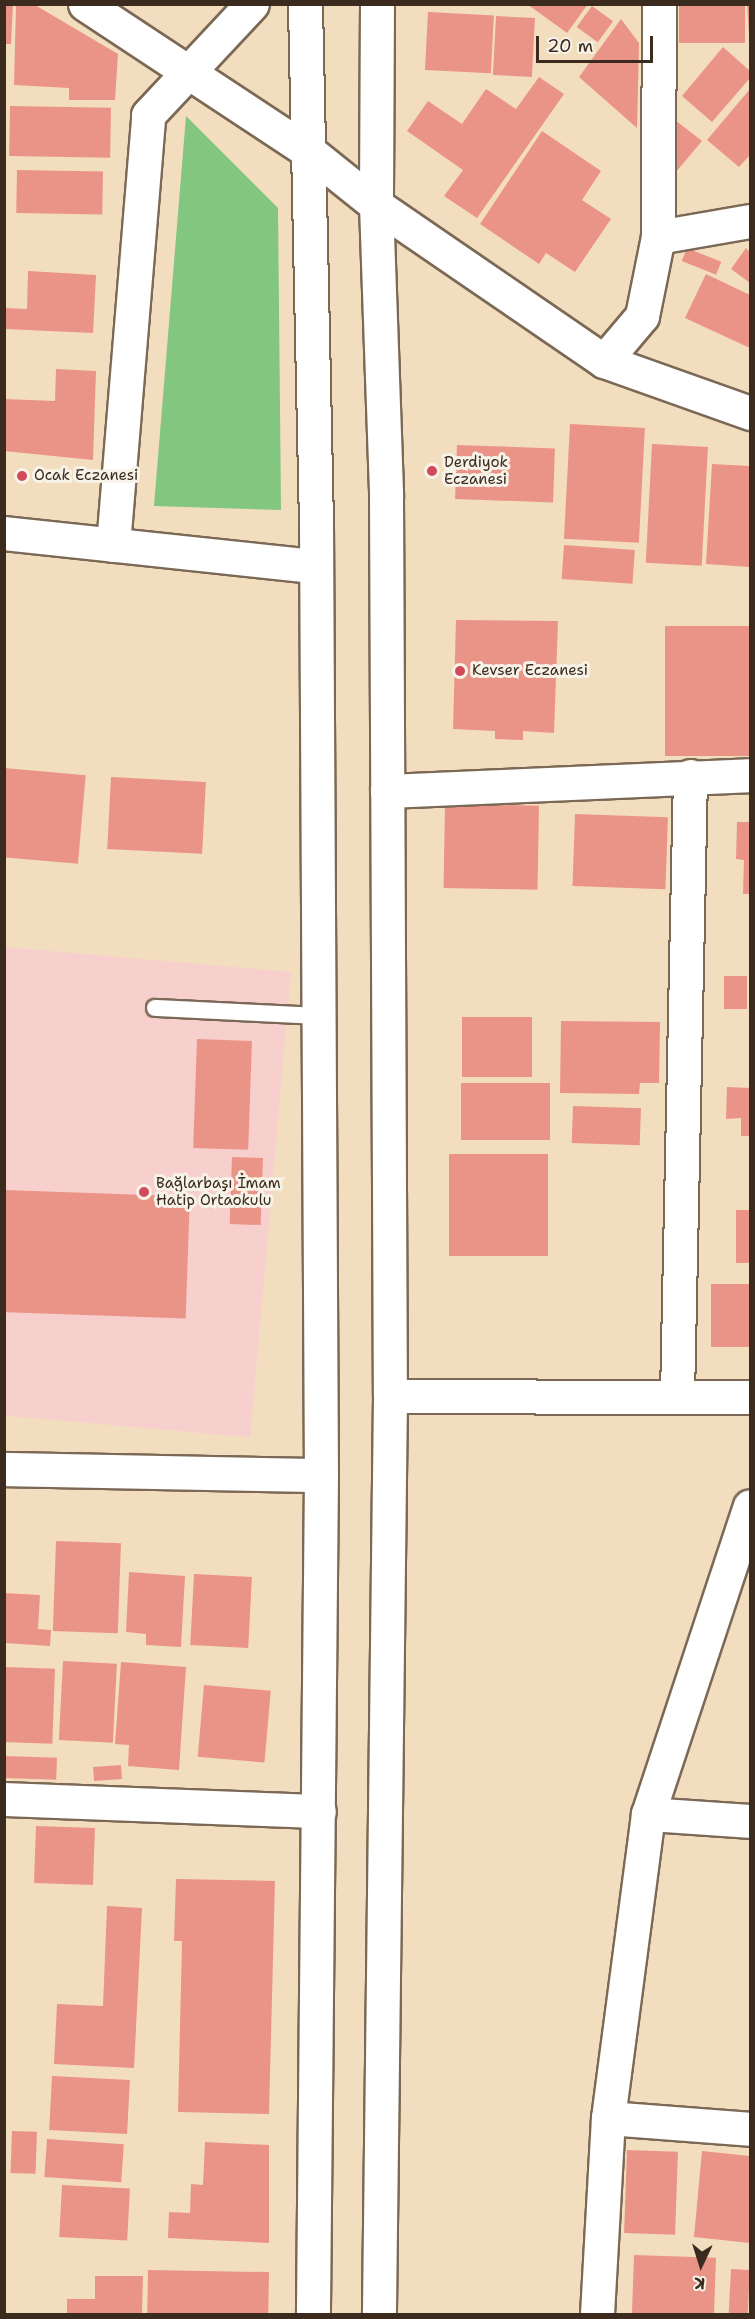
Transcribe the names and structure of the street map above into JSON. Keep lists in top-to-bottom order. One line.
{"places":["Derdiyok Eczanesi","Ocak Eczanesi","Kevser Eczanesi","Bağlarbaşı İmam Hatip Ortaokulu"],"scale_bar":"20 m","north":"bottom"}
